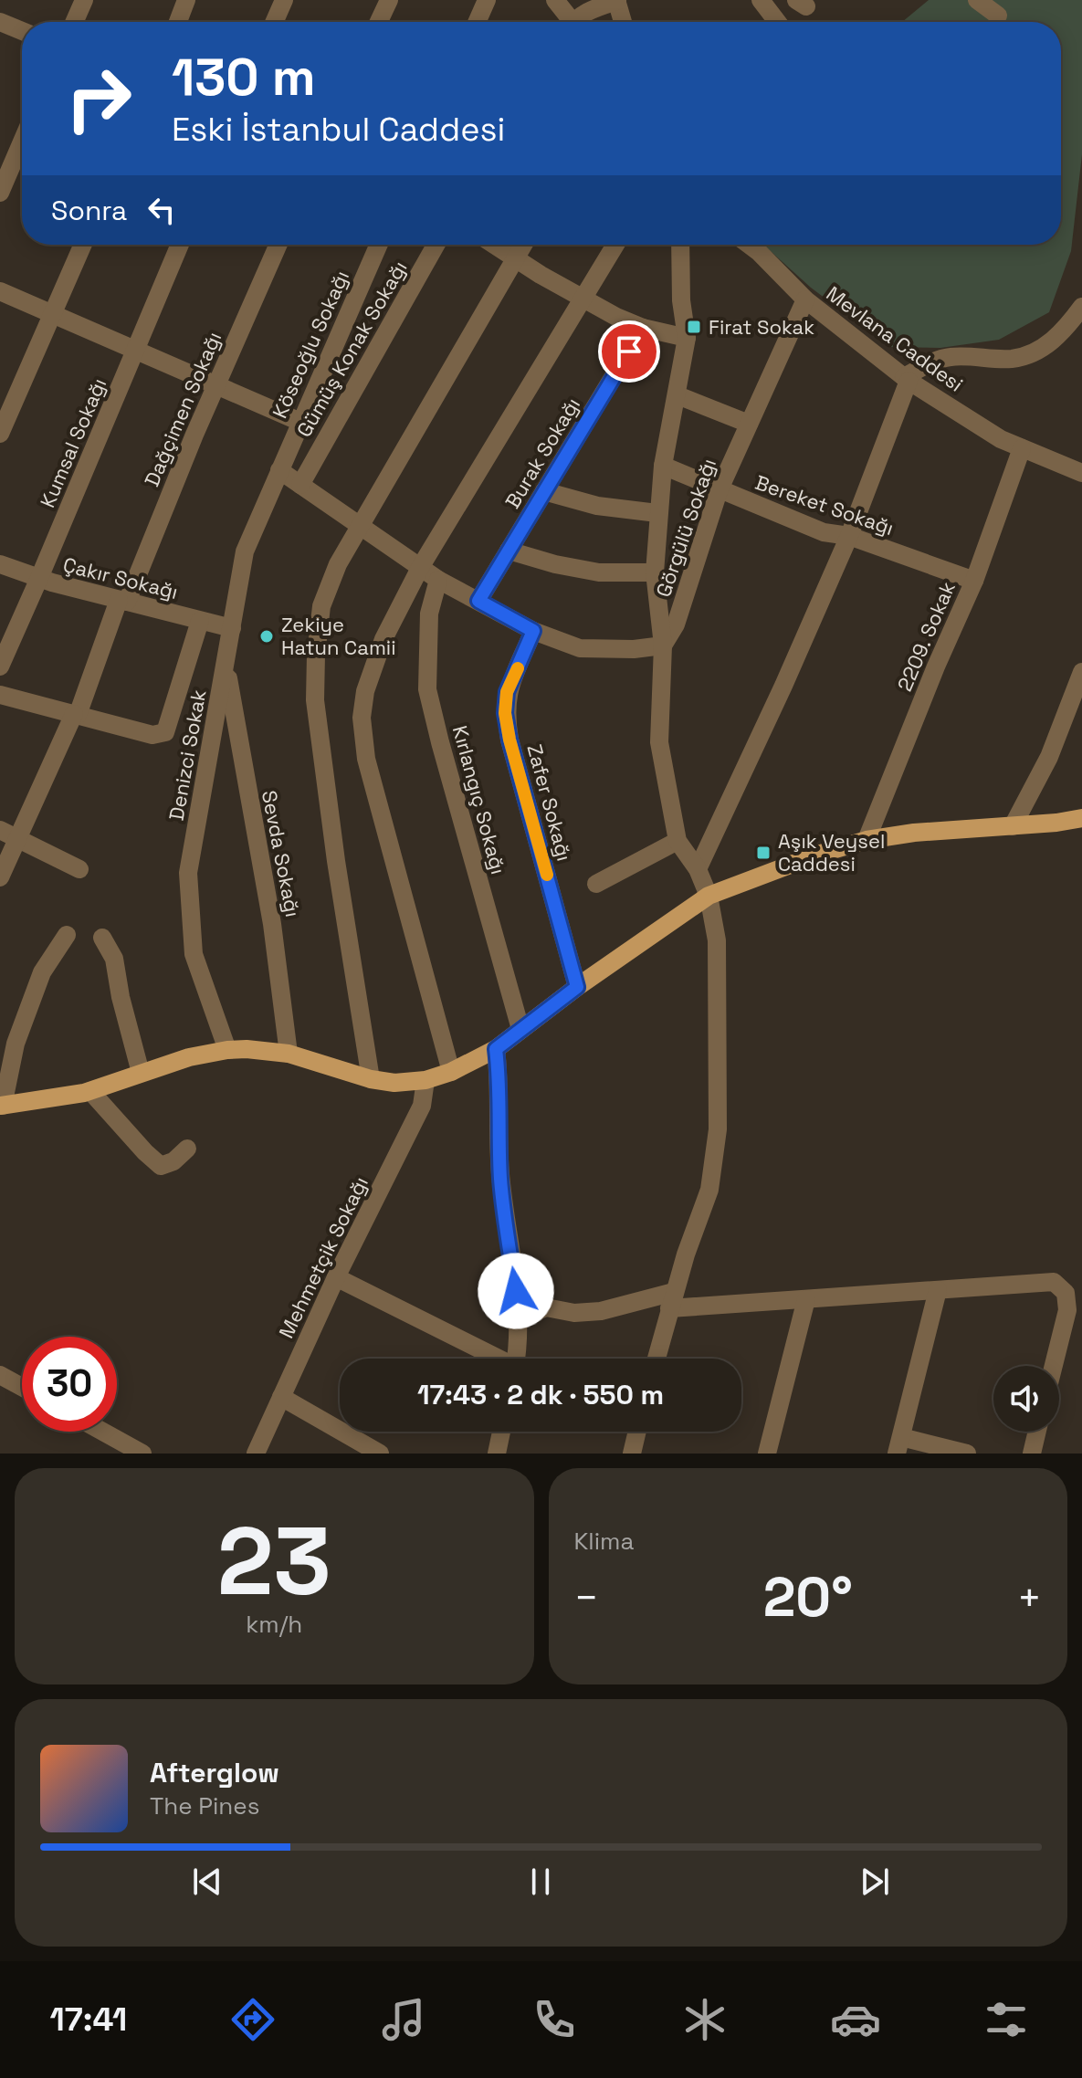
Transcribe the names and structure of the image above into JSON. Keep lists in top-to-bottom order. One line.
{"streets":{"street":["Mevlana Caddesi","Köseoğlu Sokağı","Gümüş Konak Sokağı","Dağçimen Sokağı","Kumsal Sokağı","Burak Sokağı","Bereket Sokağı","Görgülü Sokağı","Çakır Sokağı","2209. Sokak","Denizci Sokak","Kırlangıç Sokağı","Zafer Sokağı","Sevda Sokağı","Mehmetçik Sokağı"]},"crossings":[["Mevlana Caddesi","Görgülü Sokağı"],["Mevlana Caddesi","2209. Sokak"],["Köseoğlu Sokağı","Denizci Sokak"],["Dağçimen Sokağı","Çakır Sokağı"],["Kumsal Sokağı","Çakır Sokağı"],["Bereket Sokağı","Görgülü Sokağı"],["Bereket Sokağı","2209. Sokak"],["Çakır Sokağı","Denizci Sokak"],["Denizci Sokak","Sevda Sokağı"]],"places":{"transit":["Firat Sokak","Aşık Veysel Caddesi"],"other":["Zekiye Hatun Camii"]},"page":{"turn":["130 m","Eski İstanbul Caddesi"],"then":"Sonra","limit":"30","trip":"17:43 · 2 dk · 550 m","tile":[["23","km/h"],"Klima"],"heat":["−","20°","+"],"song":["Afterglow","The Pines"],"tabs":"17:41"}}
